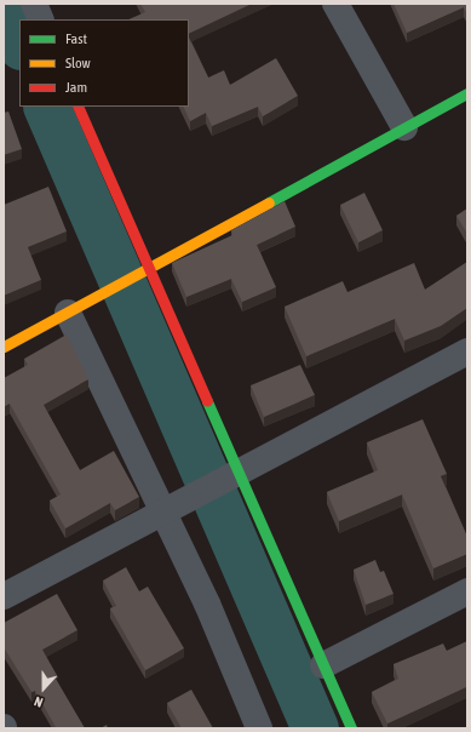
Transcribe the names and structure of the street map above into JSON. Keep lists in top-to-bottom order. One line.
{"legend":["Fast","Slow","Jam"],"north":"bottom"}
